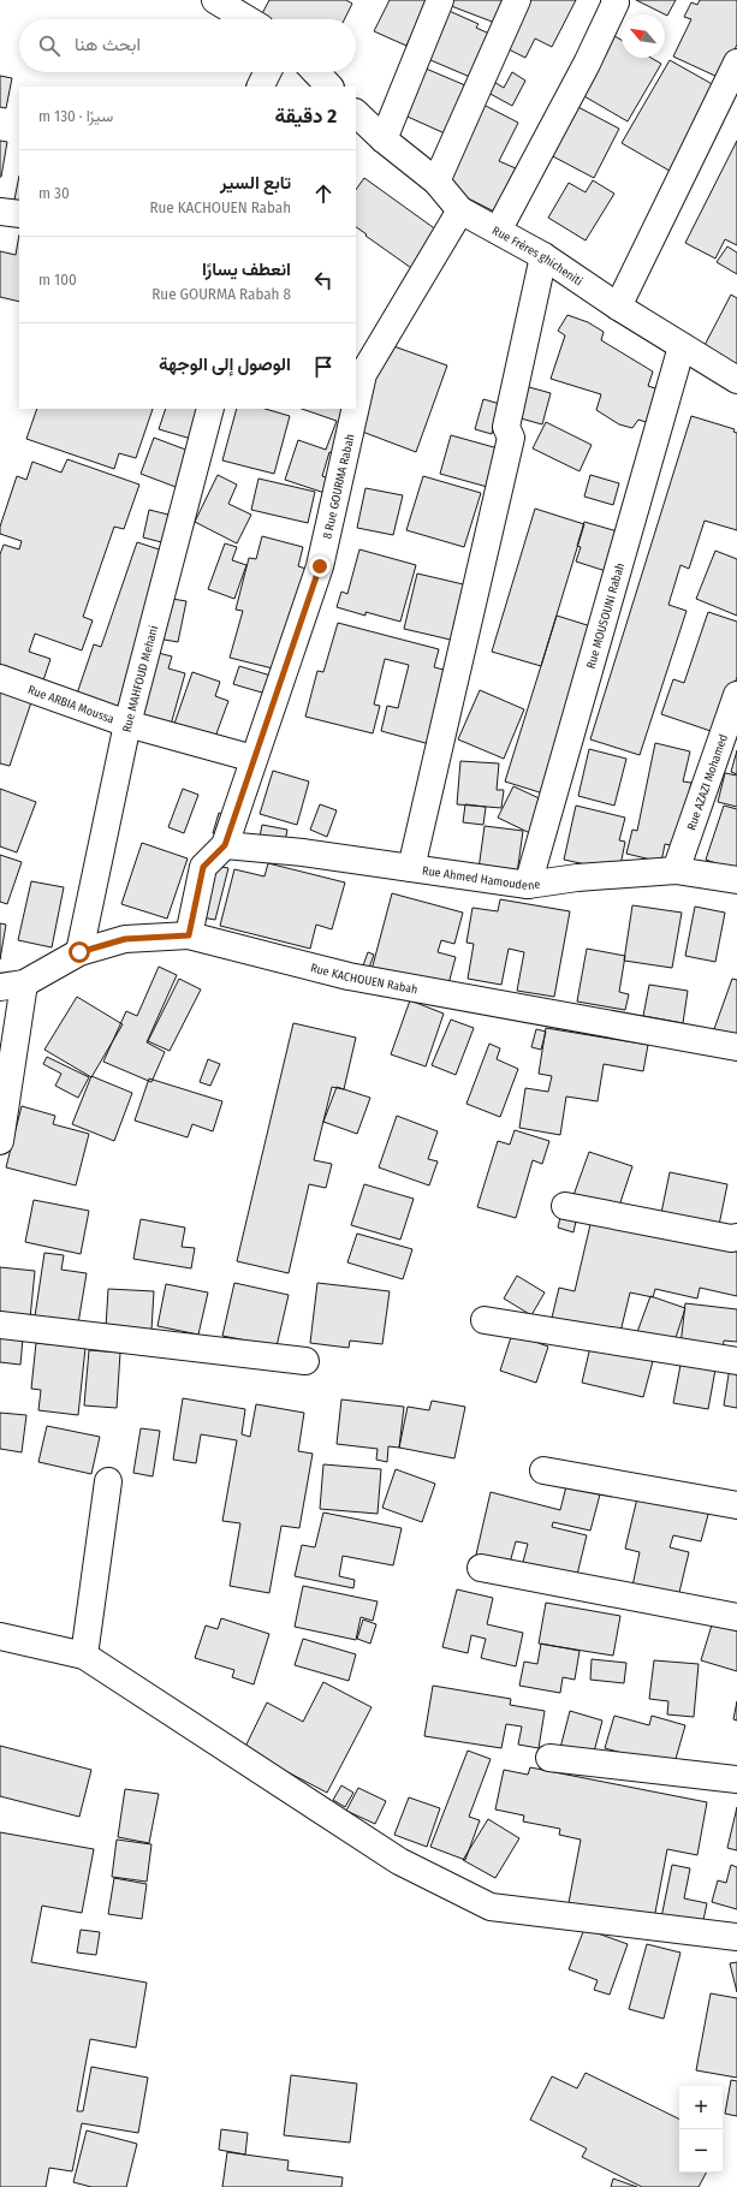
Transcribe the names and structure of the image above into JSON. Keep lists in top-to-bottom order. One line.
{"streets":{"street":["Rue Frères ghicheniti","8 Rue GOURMA Rabah","Rue MOUSOUNI Rabah","Rue MAHFOUD Mehani","Rue ARBIA Moussa","Rue AZAZI Mohamed","Rue Ahmed Hamoudene","Rue KACHOUEN Rabah"]},"crossings":[["Rue Frères ghicheniti","8 Rue GOURMA Rabah"],["Rue Frères ghicheniti","Rue MOUSOUNI Rabah"],["8 Rue GOURMA Rabah","Rue ARBIA Moussa"],["8 Rue GOURMA Rabah","Rue Ahmed Hamoudene"],["8 Rue GOURMA Rabah","Rue KACHOUEN Rabah"],["Rue MOUSOUNI Rabah","Rue Ahmed Hamoudene"],["Rue MAHFOUD Mehani","Rue ARBIA Moussa"],["Rue MAHFOUD Mehani","Rue KACHOUEN Rabah"],["Rue AZAZI Mohamed","Rue Ahmed Hamoudene"]],"north":"top left","page":{"search":"ابحث هنا","heading":["2 دقيقة","سيرًا · 130 m"],"list":[["تابع السير","Rue KACHOUEN Rabah","30 m"],["انعطف يسارًا","8 Rue GOURMA Rabah","100 m"],"الوصول إلى الوجهة"],"map_buttons":["+","−"]}}
